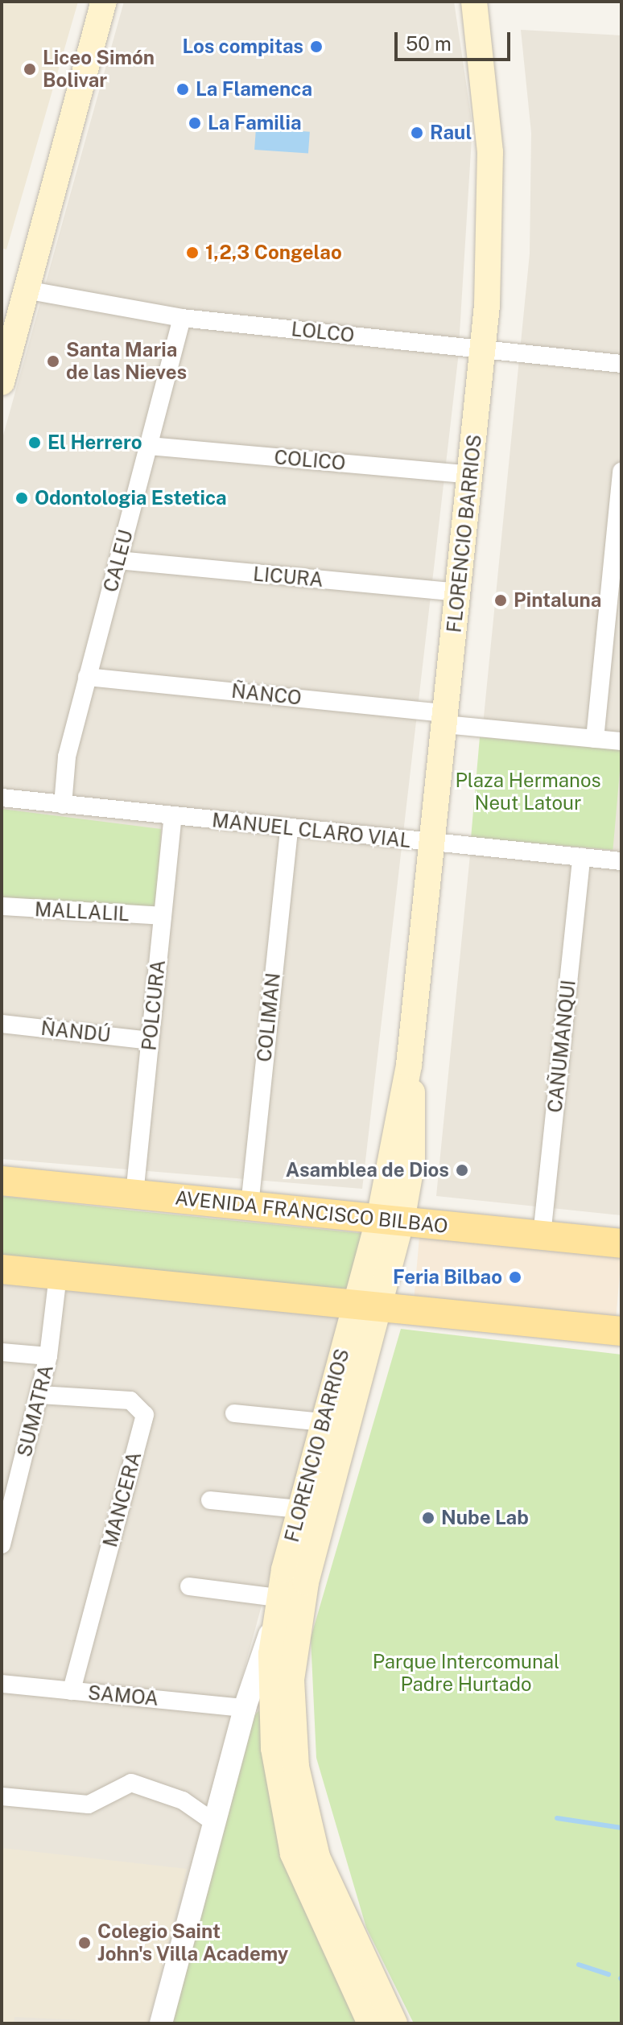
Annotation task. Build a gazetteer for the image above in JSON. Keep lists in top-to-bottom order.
{
  "streets": {
    "main road": ["FLORENCIO BARRIOS", "AVENIDA FRANCISCO BILBAO"],
    "street": [
      "LOLCO",
      "COLICO",
      "CALEU",
      "LICURA",
      "ÑANCO",
      "MANUEL CLARO VIAL",
      "MALLALIL",
      "POLCURA",
      "COLIMAN",
      "ÑANDÚ",
      "CAÑUMANQUI",
      "SUMATRA",
      "MANCERA",
      "SAMOA"
    ]
  },
  "crossings": [
    ["LOLCO", "FLORENCIO BARRIOS"],
    ["LOLCO", "CALEU"],
    ["COLICO", "FLORENCIO BARRIOS"],
    ["COLICO", "CALEU"],
    ["FLORENCIO BARRIOS", "LICURA"],
    ["FLORENCIO BARRIOS", "ÑANCO"],
    ["FLORENCIO BARRIOS", "MANUEL CLARO VIAL"],
    ["FLORENCIO BARRIOS", "AVENIDA FRANCISCO BILBAO"],
    ["FLORENCIO BARRIOS", "SAMOA"],
    ["CALEU", "LICURA"],
    ["CALEU", "ÑANCO"],
    ["CALEU", "MANUEL CLARO VIAL"],
    ["MANUEL CLARO VIAL", "POLCURA"],
    ["MANUEL CLARO VIAL", "COLIMAN"],
    ["MANUEL CLARO VIAL", "CAÑUMANQUI"],
    ["MALLALIL", "POLCURA"],
    ["POLCURA", "ÑANDÚ"],
    ["POLCURA", "AVENIDA FRANCISCO BILBAO"],
    ["COLIMAN", "AVENIDA FRANCISCO BILBAO"],
    ["CAÑUMANQUI", "AVENIDA FRANCISCO BILBAO"],
    ["SUMATRA", "MANCERA"],
    ["MANCERA", "SAMOA"]
  ],
  "parks": ["Plaza Hermanos Neut Latour", "Parque Intercomunal Padre Hurtado"],
  "places": [
    "Los compitas",
    "Liceo Simón Bolivar",
    "La Flamenca",
    "La Familia",
    "Raul",
    "1,2,3 Congelao",
    "Santa Maria de las Nieves",
    "El Herrero",
    "Odontologia Estetica",
    "Pintaluna",
    "Asamblea de Dios",
    "Feria Bilbao",
    "Nube Lab",
    "Colegio Saint John's Villa Academy"
  ],
  "scale_bar": "50 m"
}
